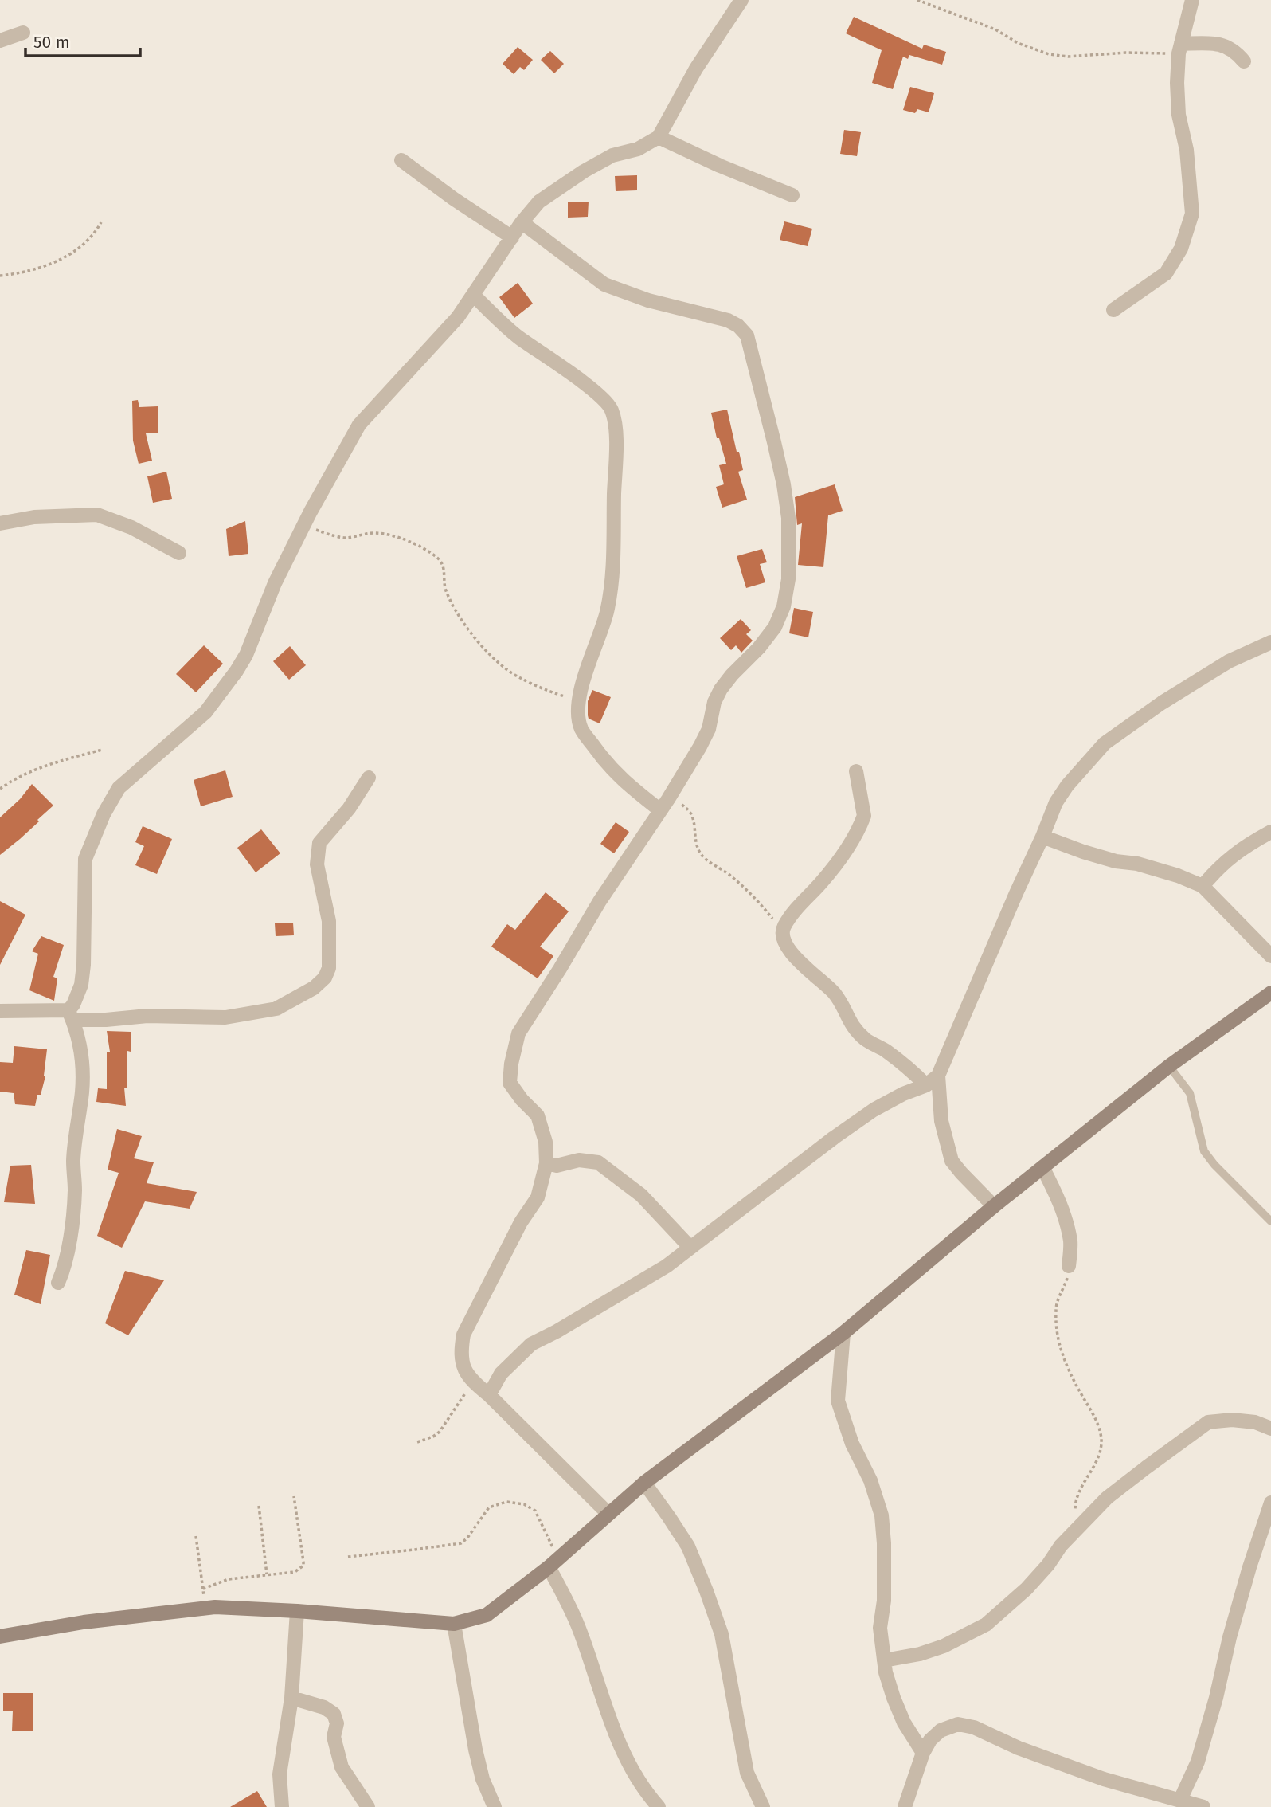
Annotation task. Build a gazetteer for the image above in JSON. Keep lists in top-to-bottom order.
{
  "scale_bar": "50 m"
}
